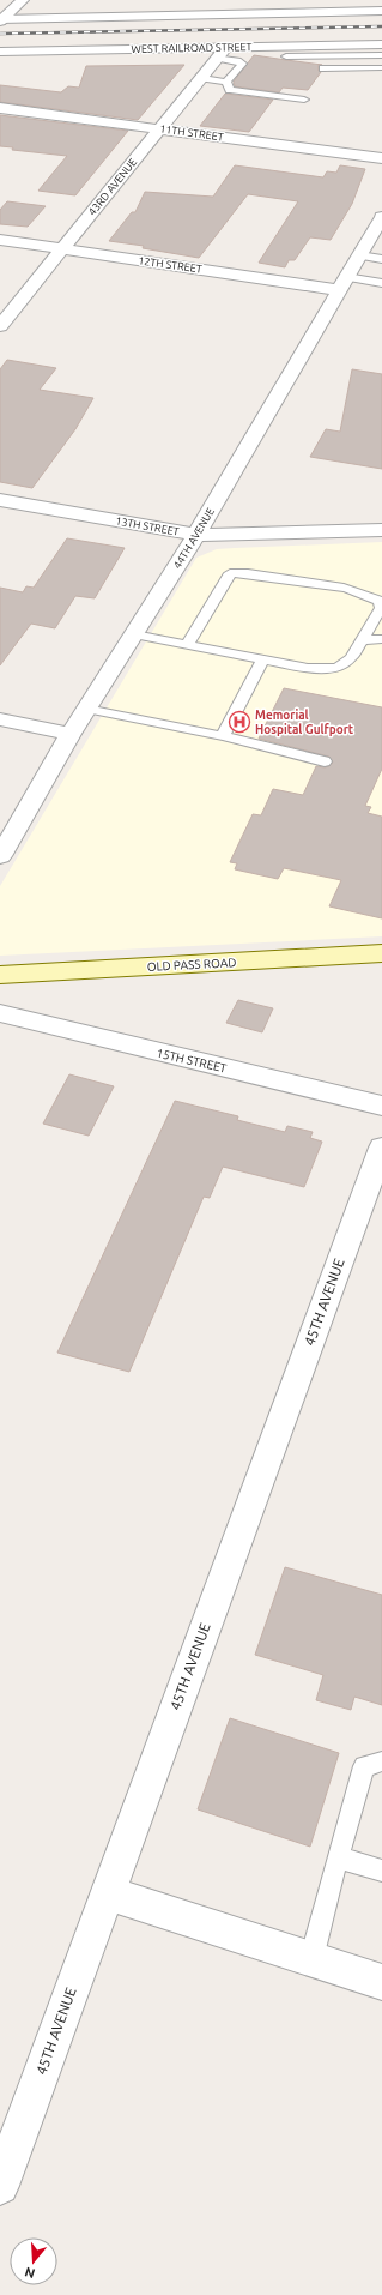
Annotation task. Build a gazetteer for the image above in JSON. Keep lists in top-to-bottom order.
{
  "streets": {
    "main road": ["OLD PASS ROAD"],
    "street": [
      "WEST RAILROAD STREET",
      "11TH STREET",
      "43RD AVENUE",
      "12TH STREET",
      "13TH STREET",
      "44TH AVENUE",
      "15TH STREET",
      "45TH AVENUE"
    ]
  },
  "crossings": [
    ["WEST RAILROAD STREET", "43RD AVENUE"],
    ["11TH STREET", "43RD AVENUE"],
    ["43RD AVENUE", "12TH STREET"],
    ["12TH STREET", "44TH AVENUE"],
    ["13TH STREET", "44TH AVENUE"]
  ],
  "places": {
    "hospital": ["Memorial Hospital Gulfport"]
  },
  "north": "bottom"
}
